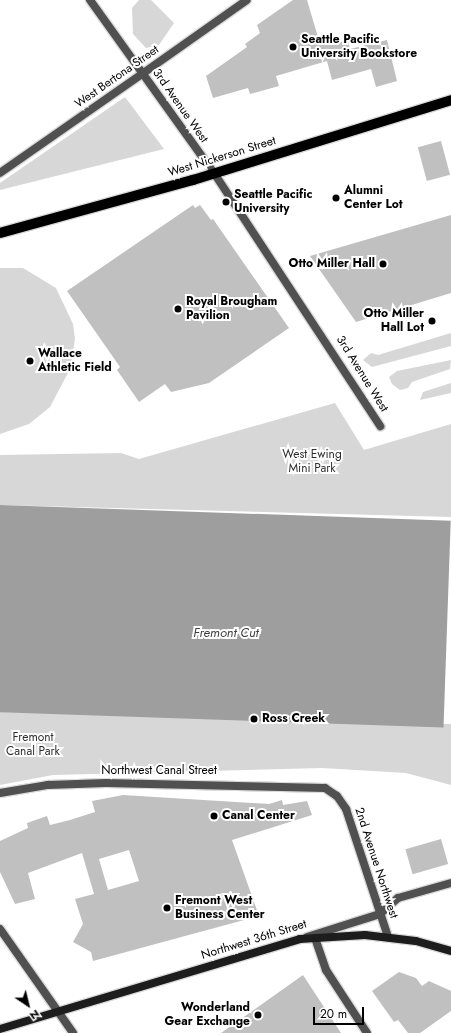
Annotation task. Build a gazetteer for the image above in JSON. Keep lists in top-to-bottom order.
{
  "streets": {
    "main road": ["West Nickerson Street", "Northwest 36th Street"],
    "street": [
      "West Bertona Street",
      "3rd Avenue West",
      "Northwest Canal Street",
      "2nd Avenue Northwest"
    ]
  },
  "crossings": [
    ["West Bertona Street", "3rd Avenue West"],
    ["3rd Avenue West", "West Nickerson Street"],
    ["Northwest Canal Street", "2nd Avenue Northwest"],
    ["2nd Avenue Northwest", "Northwest 36th Street"]
  ],
  "water": ["Fremont Cut"],
  "parks": ["West Ewing Mini Park", "Fremont Canal Park"],
  "places": [
    "Seattle Pacific University Bookstore",
    "Alumni Center Lot",
    "Seattle Pacific University",
    "Otto Miller Hall",
    "Royal Brougham Pavilion",
    "Otto Miller Hall Lot",
    "Wallace Athletic Field",
    "Ross Creek",
    "Canal Center",
    "Fremont West Business Center",
    "Wonderland Gear Exchange"
  ],
  "scale_bar": "20 m",
  "north": "bottom right"
}
